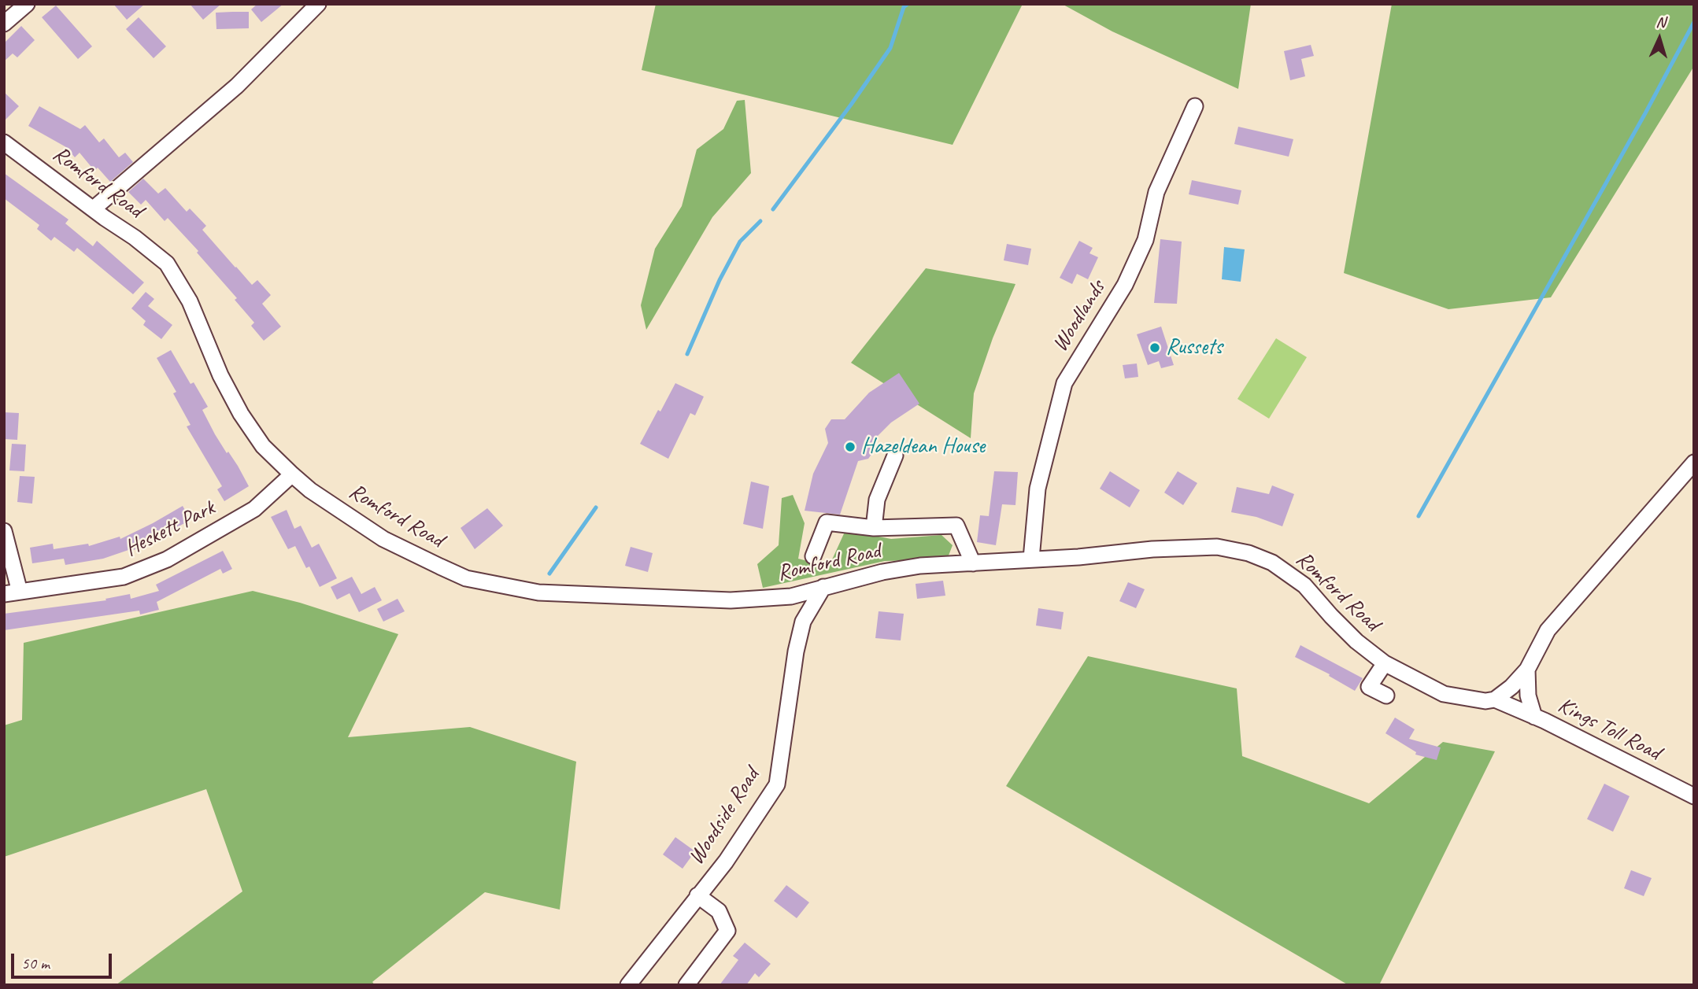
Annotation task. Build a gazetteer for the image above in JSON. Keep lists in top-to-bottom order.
{
  "streets": {
    "street": [
      "Romford Road",
      "Woodlands",
      "Heskett Park",
      "Kings Toll Road",
      "Woodside Road"
    ]
  },
  "crossings": [
    ["Romford Road", "Woodlands"],
    ["Romford Road", "Heskett Park"],
    ["Romford Road", "Kings Toll Road"],
    ["Romford Road", "Woodside Road"]
  ],
  "places": ["Russets", "Hazeldean House"],
  "scale_bar": "50 m",
  "north": "top"
}
